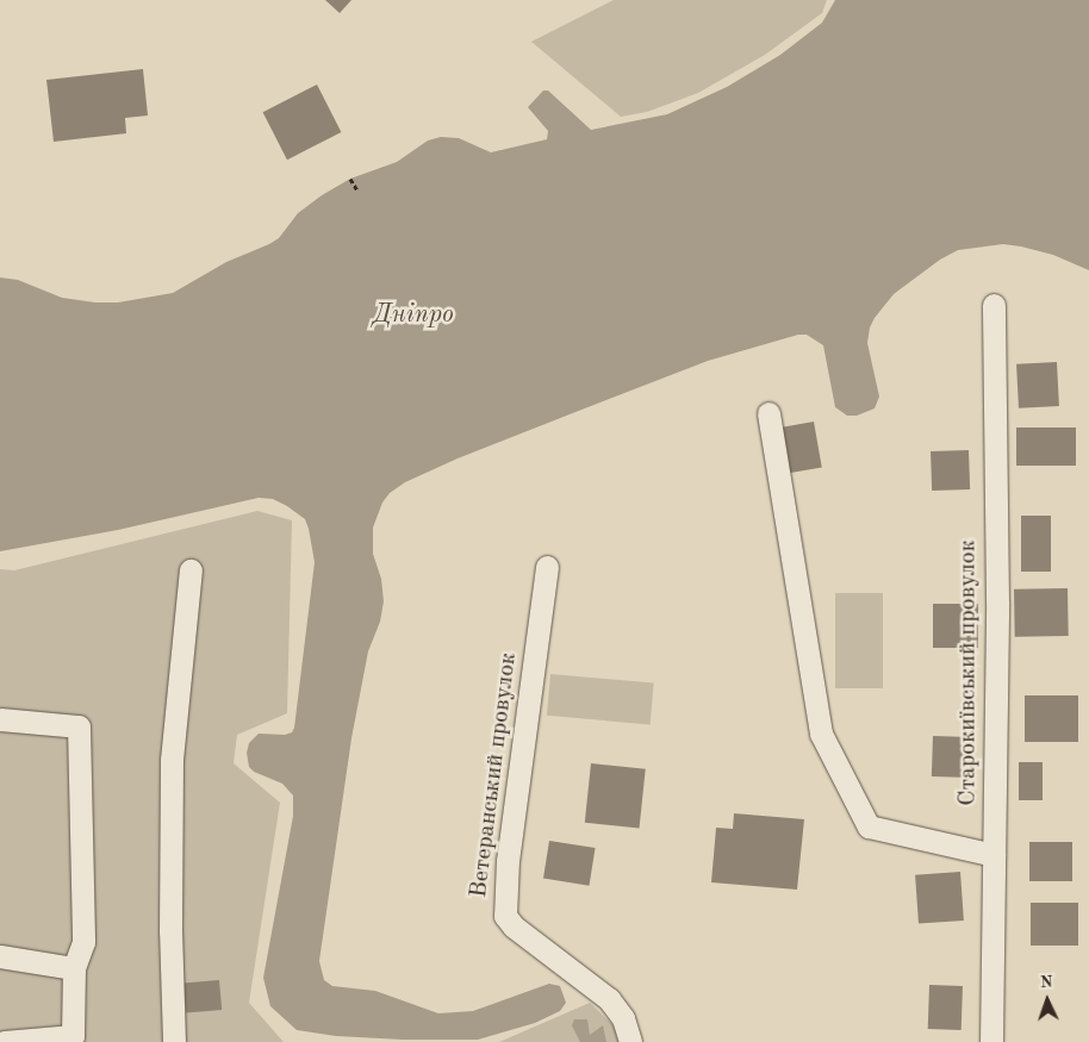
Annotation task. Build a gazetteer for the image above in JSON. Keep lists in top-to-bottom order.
{
  "streets": {
    "street": ["Старокиївський провулок", "Ветеранський провулок"]
  },
  "water": ["Дніпро"],
  "north": "top"
}
